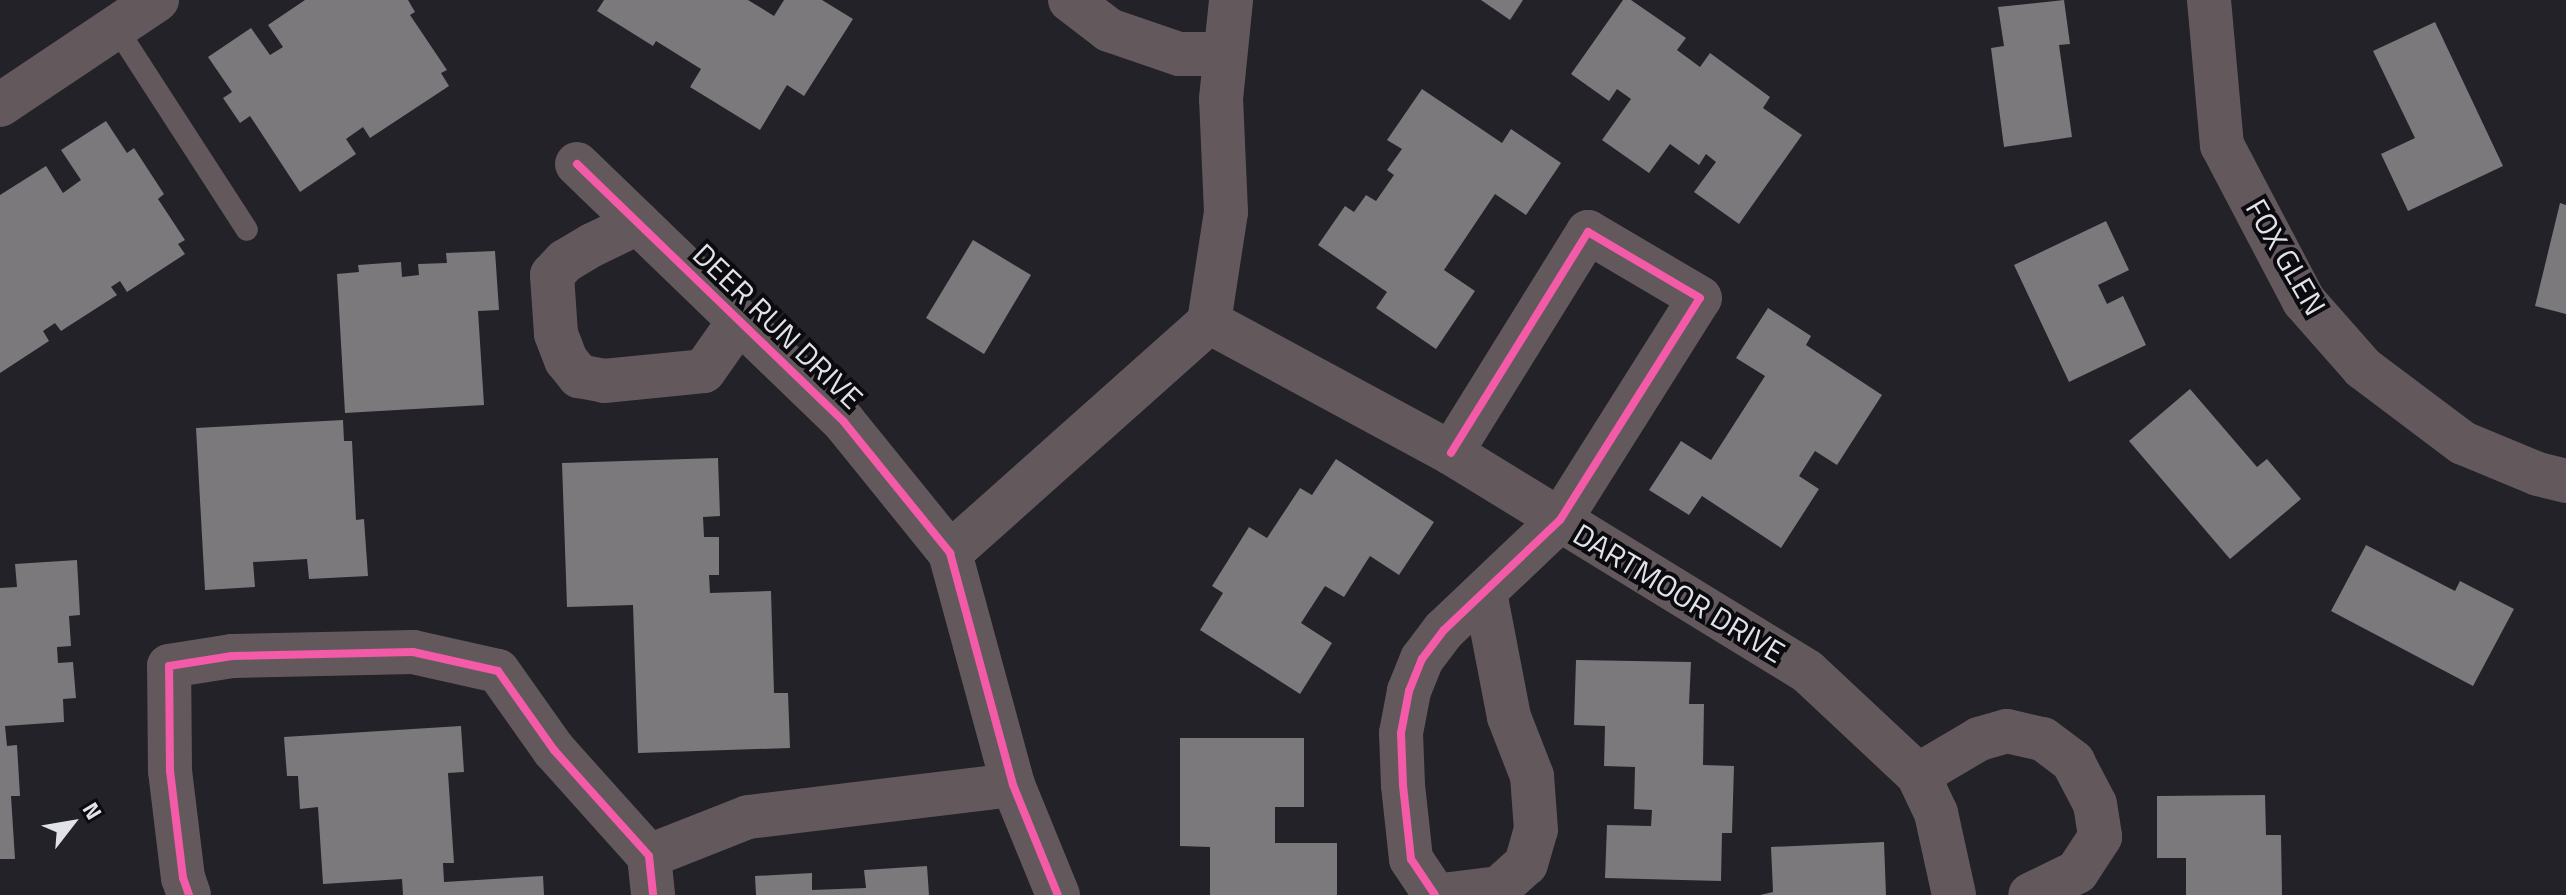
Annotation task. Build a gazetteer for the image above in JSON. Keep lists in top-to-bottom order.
{
  "streets": {
    "street": ["FOX GLEN", "DEER RUN DRIVE", "DARTMOOR DRIVE"]
  },
  "north": "top right"
}
